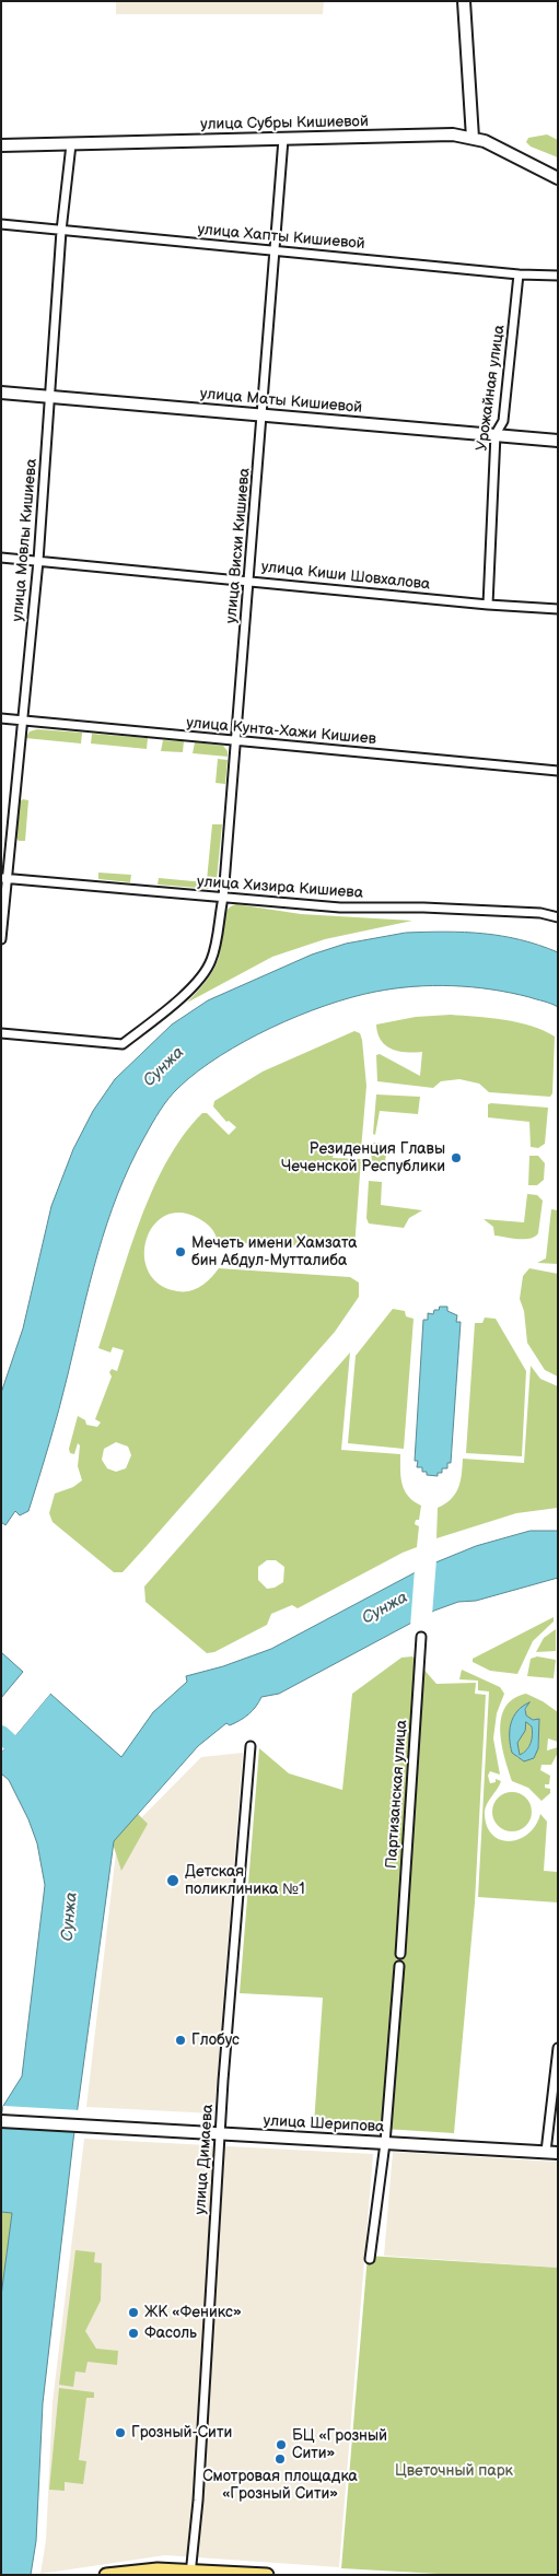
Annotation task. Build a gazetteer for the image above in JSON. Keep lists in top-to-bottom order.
{
  "streets": {
    "main road": ["улица Субры Кишиевой", "улица Маты Кишиевой", "улица Шерипова"],
    "street": [
      "улица Хапты Кишиевой",
      "Урожайная улица",
      "улица Мовлы Кишиева",
      "улица Висхи Кишиева",
      "улица Киши Шовхалова",
      "улица Кунта-Хажи Кишиев",
      "улица Хизира Кишиева",
      "Партизанская улица",
      "улица Димаева"
    ]
  },
  "crossings": [
    ["улица Субры Кишиевой", "улица Мовлы Кишиева"],
    ["улица Субры Кишиевой", "улица Висхи Кишиева"],
    ["улица Хапты Кишиевой", "Урожайная улица"],
    ["улица Хапты Кишиевой", "улица Мовлы Кишиева"],
    ["улица Хапты Кишиевой", "улица Висхи Кишиева"],
    ["Урожайная улица", "улица Маты Кишиевой"],
    ["Урожайная улица", "улица Киши Шовхалова"],
    ["улица Маты Кишиевой", "улица Мовлы Кишиева"],
    ["улица Маты Кишиевой", "улица Висхи Кишиева"],
    ["улица Мовлы Кишиева", "улица Киши Шовхалова"],
    ["улица Мовлы Кишиева", "улица Кунта-Хажи Кишиев"],
    ["улица Мовлы Кишиева", "улица Хизира Кишиева"],
    ["улица Висхи Кишиева", "улица Киши Шовхалова"],
    ["улица Висхи Кишиева", "улица Кунта-Хажи Кишиев"],
    ["улица Висхи Кишиева", "улица Хизира Кишиева"],
    ["улица Шерипова", "улица Димаева"]
  ],
  "water": ["Сунжа"],
  "parks": ["Цветочный парк"],
  "places": [
    "Резиденция Главы Чеченской Республики",
    "Мечеть имени Хамзата бин Абдул-Мутталиба",
    "Детская поликлиника №1",
    "Глобус",
    "ЖК «Феникс»",
    "Фасоль",
    "Грозный-Сити",
    "БЦ «Грозный Сити»",
    "Смотровая площадка «Грозный Сити»"
  ]
}
